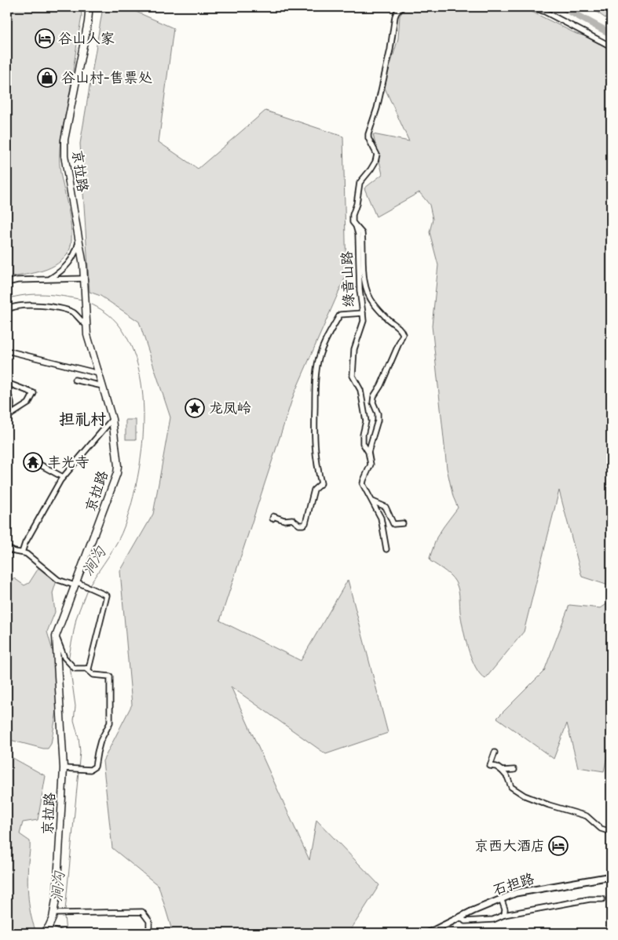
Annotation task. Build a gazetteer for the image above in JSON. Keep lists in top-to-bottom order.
{
  "streets": {
    "highway": ["京拉路"],
    "main road": ["石担路"],
    "street": ["绿音山路"]
  },
  "districts": ["担礼村"],
  "water": ["涧沟"],
  "places": {
    "hotel": ["谷山人家", "京西大酒店"],
    "shop": ["谷山村-售票处"],
    "place": ["龙凤岭"],
    "temple": ["丰光寺"]
  }
}
